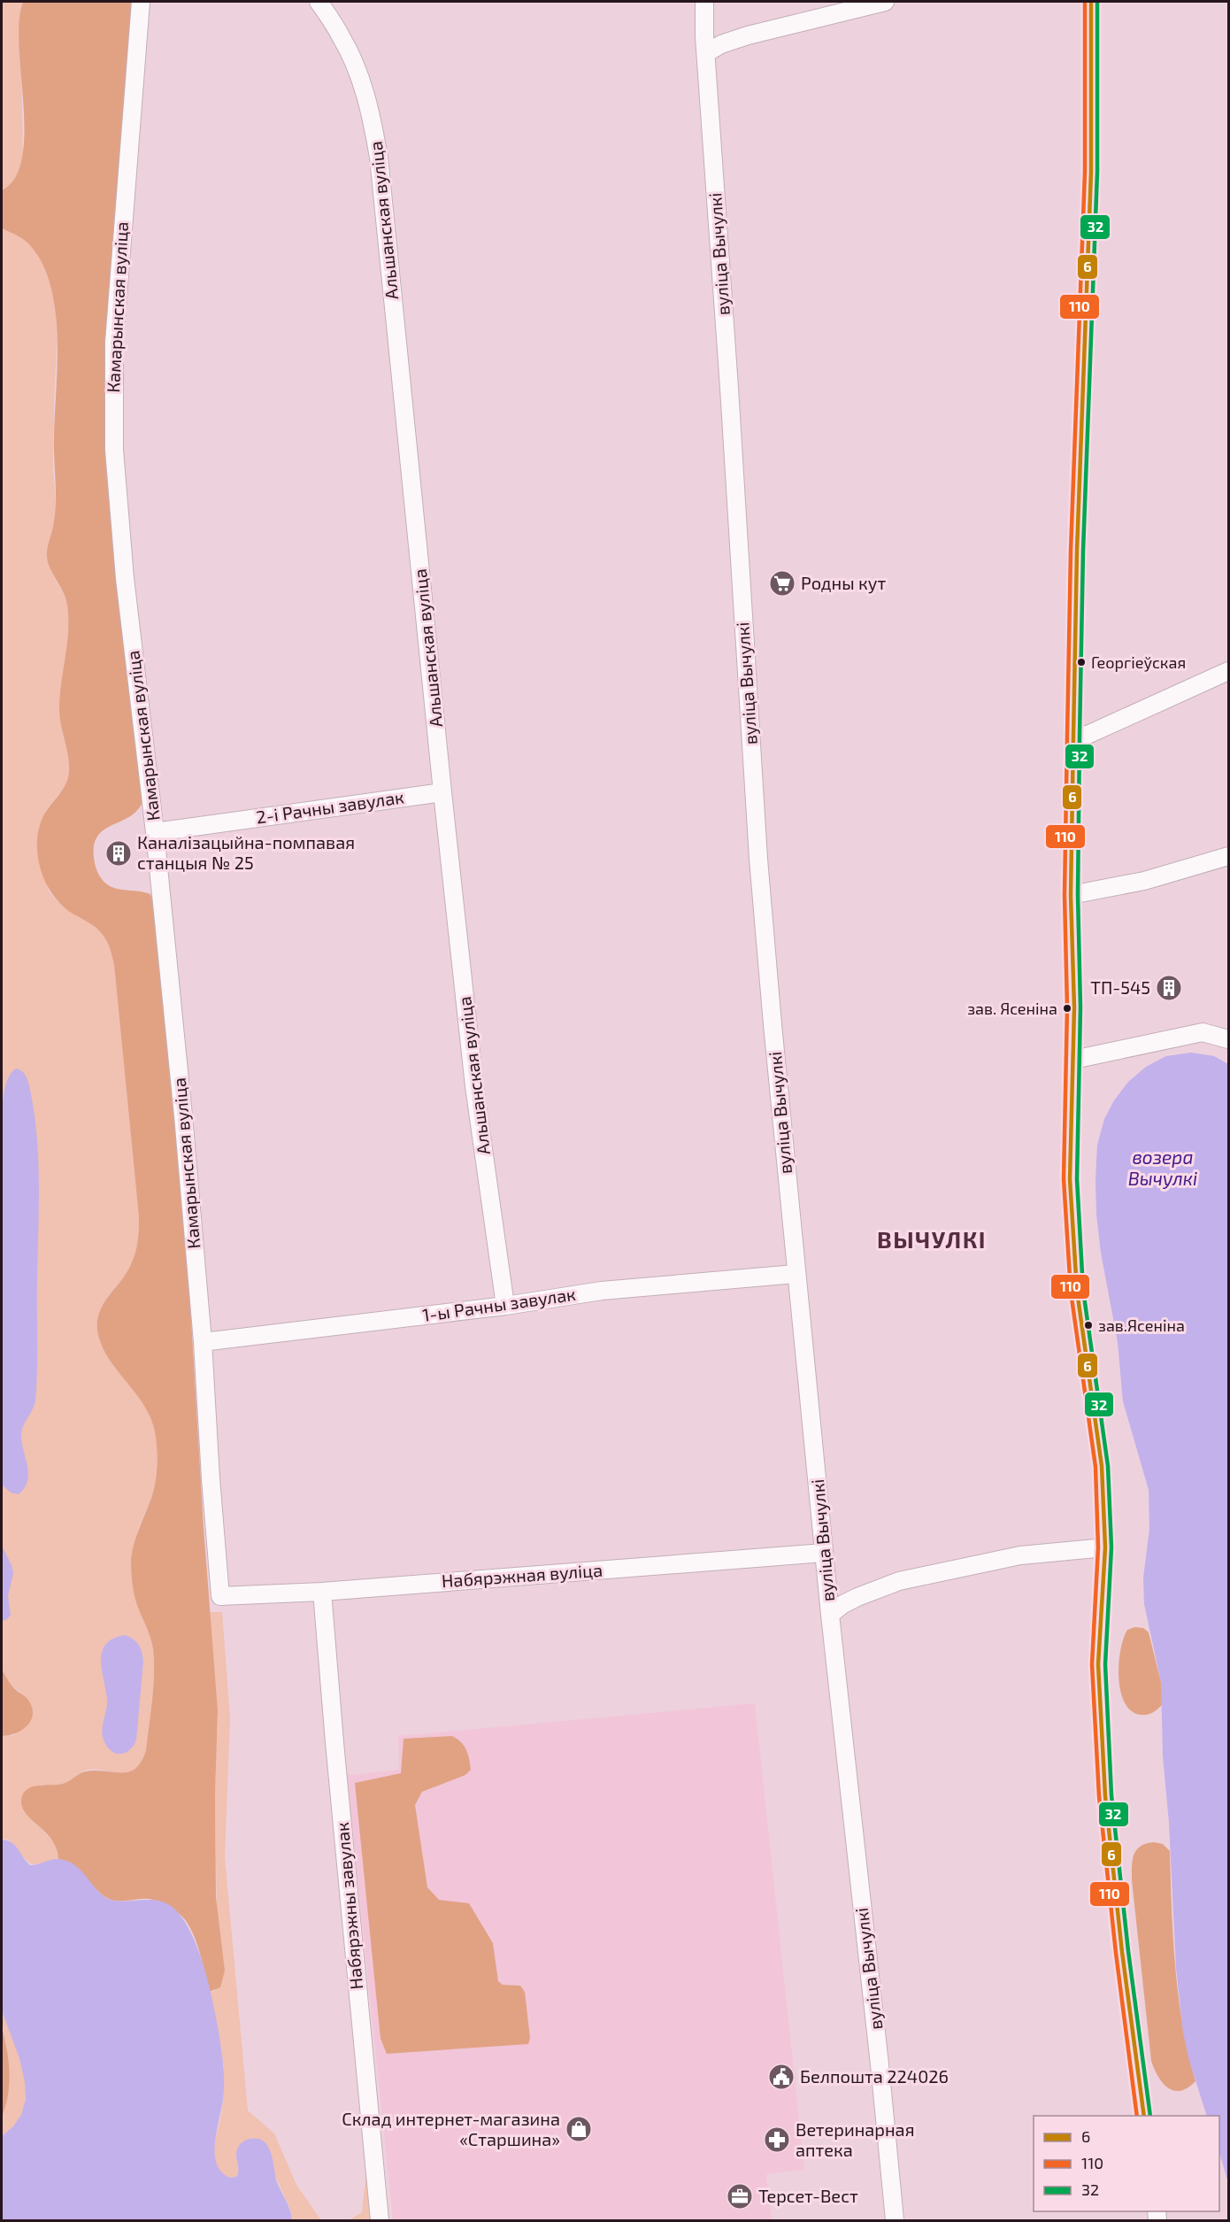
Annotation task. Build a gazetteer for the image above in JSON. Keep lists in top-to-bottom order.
{
  "streets": {
    "street": [
      "Альшанская вуліца",
      "вуліца Вычулкі",
      "Камарынская вуліца",
      "2-і Рачны завулак",
      "1-ы Рачны завулак",
      "Набярэжная вуліца",
      "Набярэжны завулак"
    ]
  },
  "crossings": [
    ["Альшанская вуліца", "2-і Рачны завулак"],
    ["Альшанская вуліца", "1-ы Рачны завулак"],
    ["вуліца Вычулкі", "1-ы Рачны завулак"],
    ["вуліца Вычулкі", "Набярэжная вуліца"],
    ["Камарынская вуліца", "2-і Рачны завулак"],
    ["Камарынская вуліца", "1-ы Рачны завулак"],
    ["Камарынская вуліца", "Набярэжная вуліца"],
    ["Набярэжная вуліца", "Набярэжны завулак"]
  ],
  "districts": ["ВЫЧУЛКІ"],
  "water": ["возера Вычулкі"],
  "places": {
    "supermarket": ["Родны кут"],
    "other": ["Георгіеўская", "зав. Ясеніна", "зав.Ясеніна"],
    "building": ["Каналізацыйна-помпавая станцыя № 25", "ТП-545"],
    "public building": ["Белпошта 224026"],
    "shop": ["Склад интернет-магазина «Старшина»"],
    "pharmacy": ["Ветеринарная аптека"],
    "office": ["Терсет-Вест"]
  },
  "lines": ["transit line 6", "transit line 110", "transit line 32"],
  "legend": ["6", "110", "32"]
}
